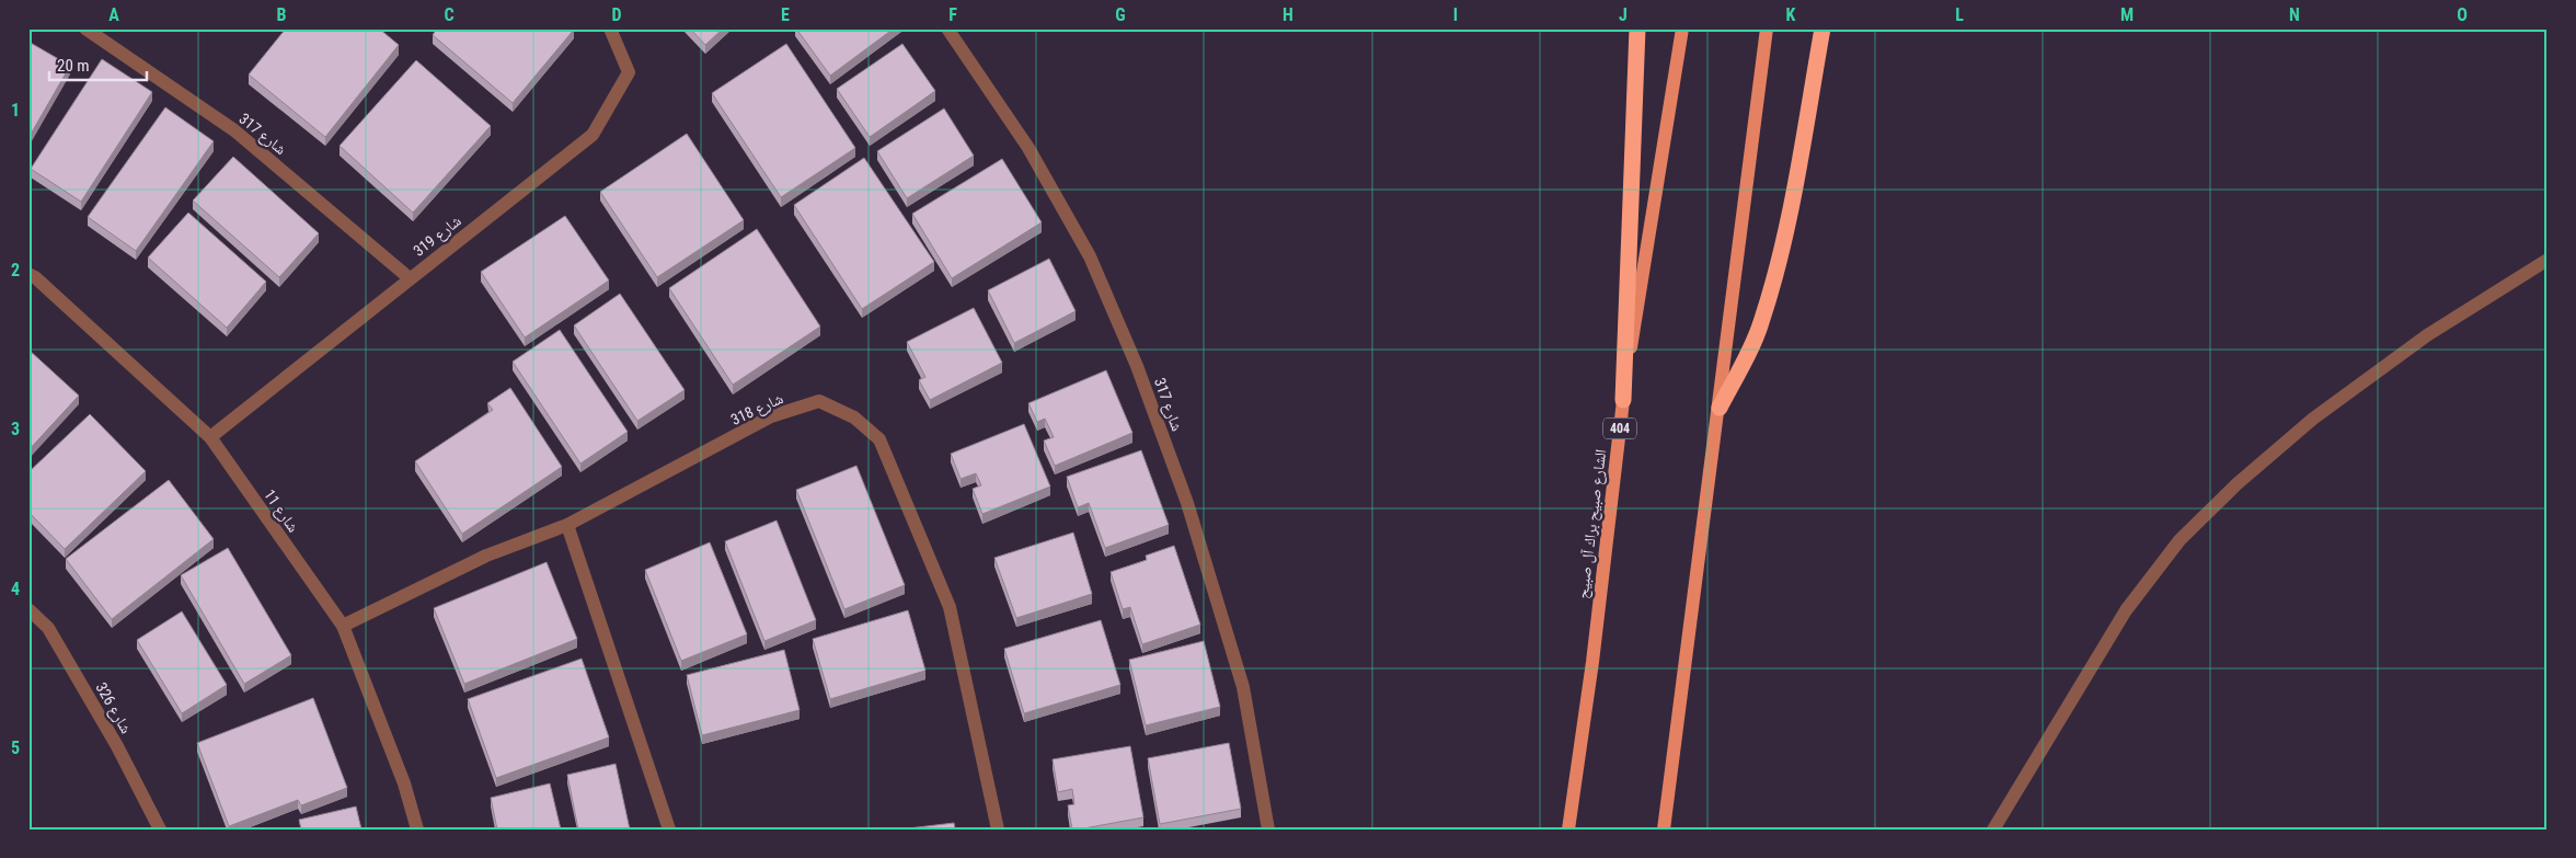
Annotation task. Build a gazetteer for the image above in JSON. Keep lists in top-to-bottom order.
{
  "streets": {
    "main road": ["404", "الشارع صبيح براك آل صبيح"],
    "street": [
      "شارع 317",
      "شارع 319",
      "شارع 318",
      "شارع 11",
      "شارع 326"
    ]
  },
  "crossings": [
    ["شارع 317", "شارع 319"],
    ["شارع 319", "شارع 11"],
    ["شارع 318", "شارع 11"]
  ],
  "scale_bar": "20 m",
  "grid": {
    "columns": [
      "A",
      "B",
      "C",
      "D",
      "E",
      "F",
      "G",
      "H",
      "I",
      "J",
      "K",
      "L",
      "M",
      "N",
      "O"
    ],
    "rows": [
      "1",
      "2",
      "3",
      "4",
      "5"
    ]
  }
}
